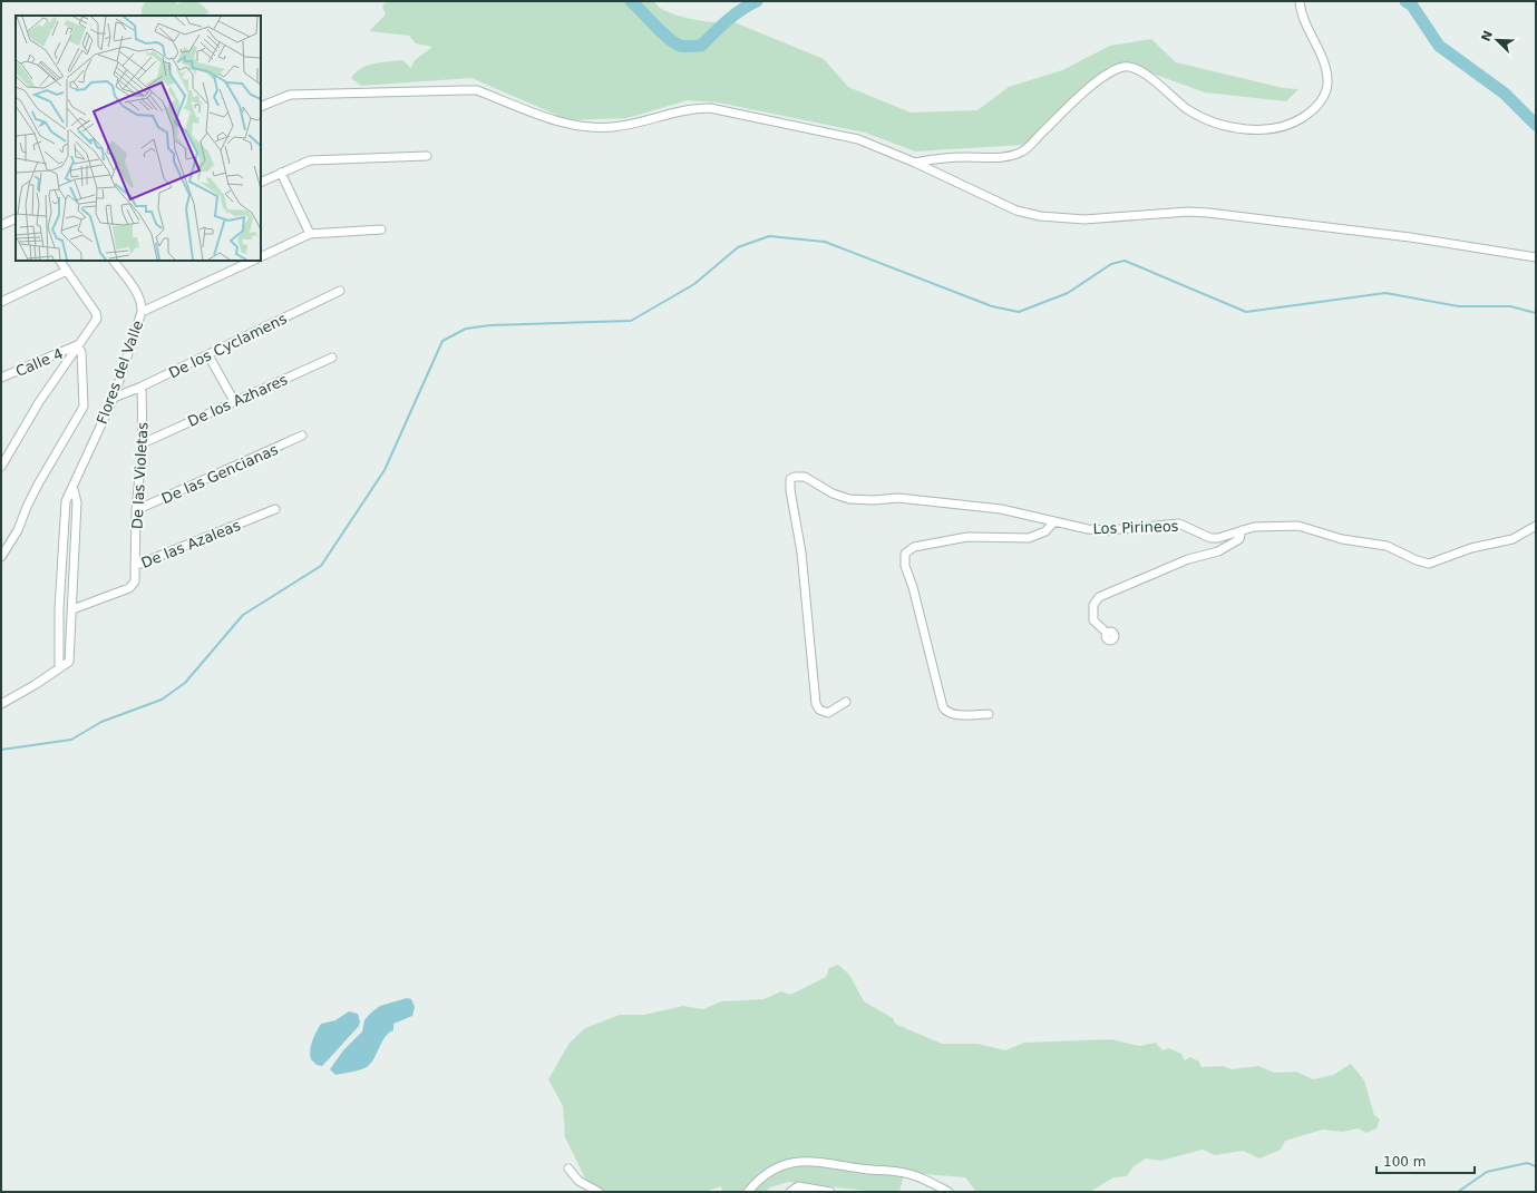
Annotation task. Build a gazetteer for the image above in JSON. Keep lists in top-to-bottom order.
{
  "streets": {
    "street": [
      "De los Cyclamens",
      "Calle 4",
      "Flores del Valle",
      "De los Azhares",
      "De las Gencianas",
      "De las Violetas",
      "Los Pirineos",
      "De las Azaleas"
    ]
  },
  "crossings": [
    ["De los Cyclamens", "Flores del Valle"],
    ["De los Cyclamens", "De las Violetas"],
    ["De los Azhares", "De las Violetas"],
    ["De las Gencianas", "De las Violetas"],
    ["De las Violetas", "De las Azaleas"]
  ],
  "scale_bar": "100 m",
  "north": "top left"
}
